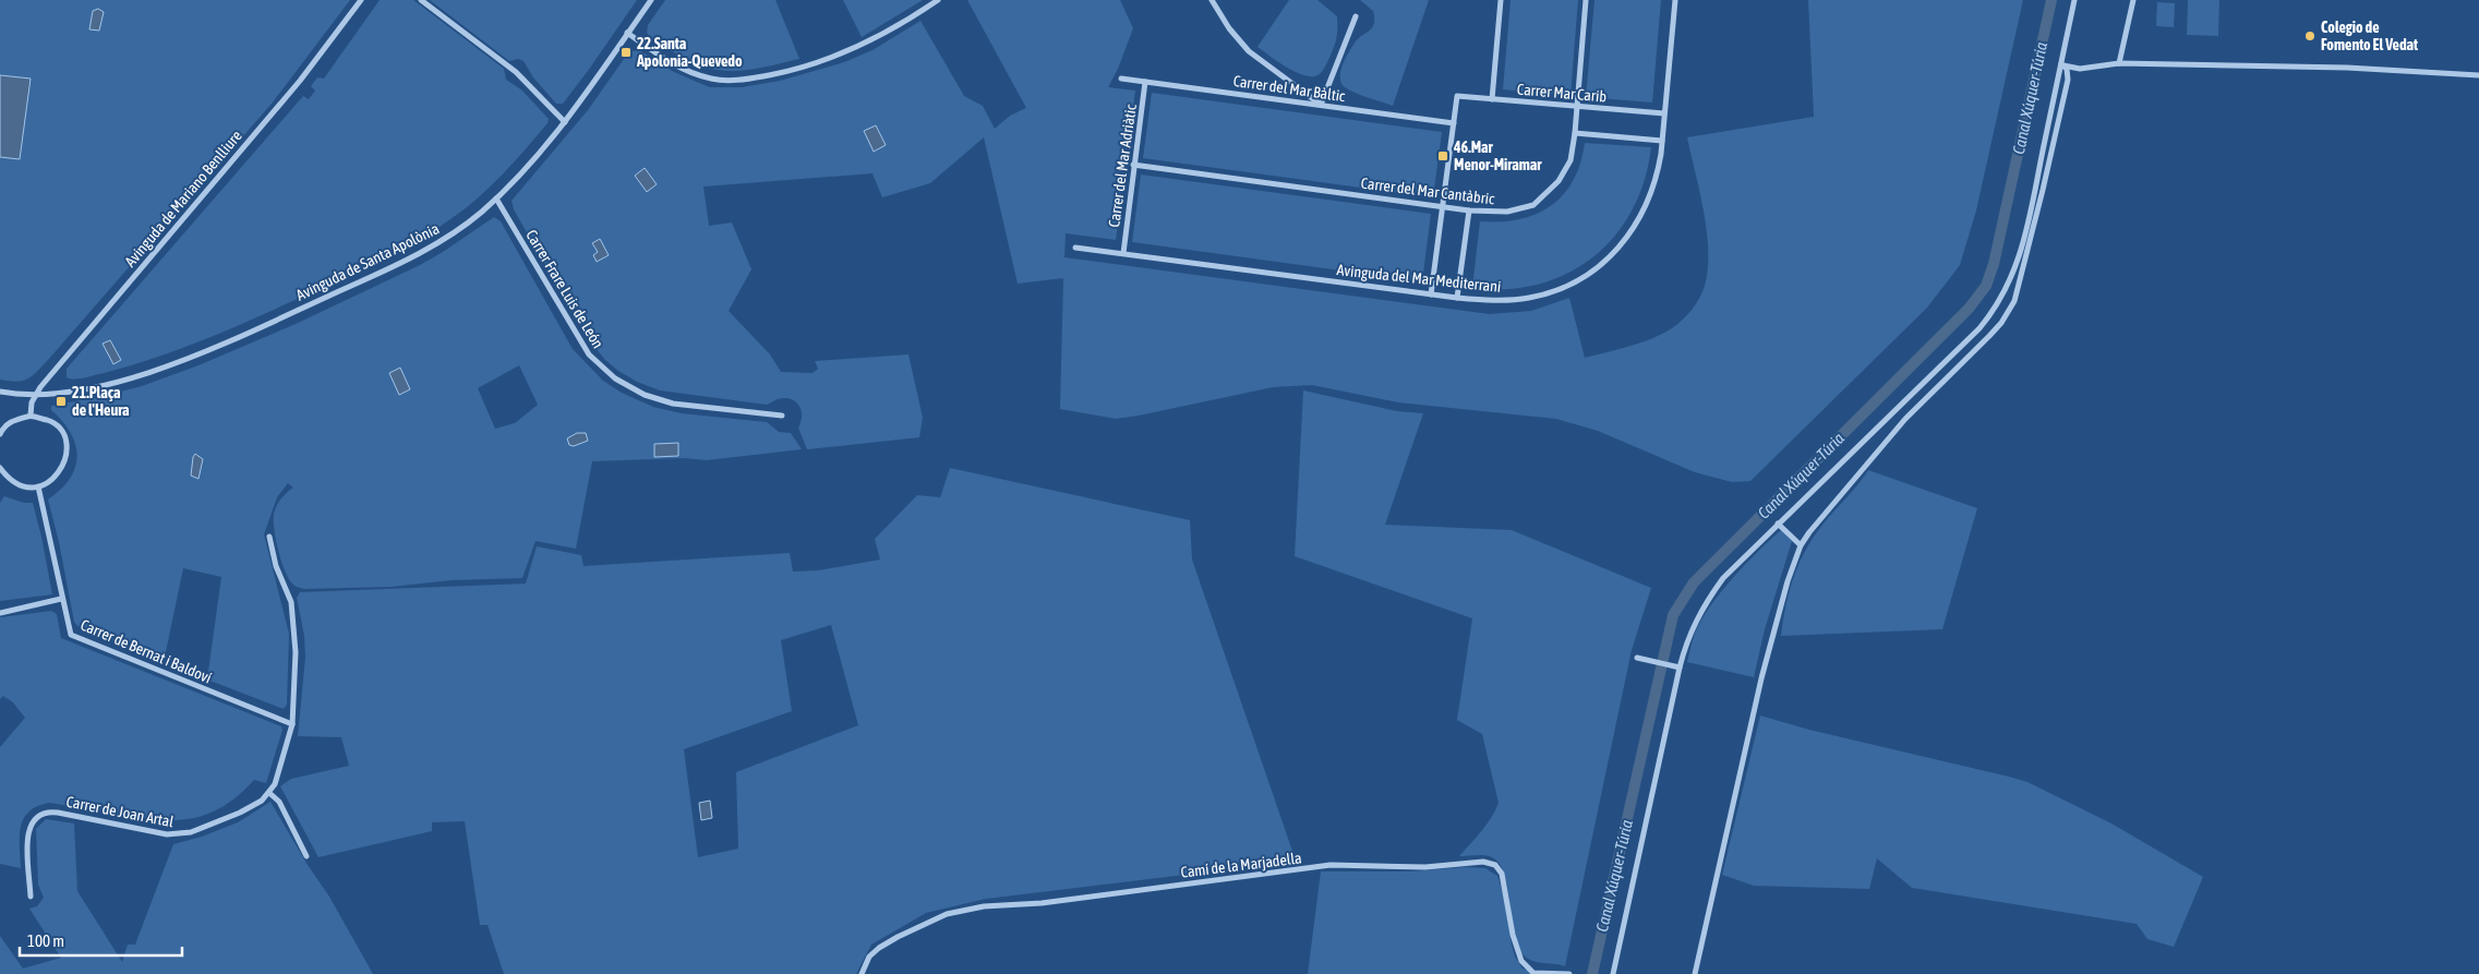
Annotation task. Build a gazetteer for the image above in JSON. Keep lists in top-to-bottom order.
{
  "streets": {
    "street": [
      "Carrer del Mar Bàltic",
      "Carrer Mar Carib",
      "Carrer del Mar Adriàtic",
      "Carrer del Mar Cantàbric",
      "Avinguda de Mariano Benlliure",
      "Avinguda de Santa Apolònia",
      "Avinguda del Mar Mediterrani",
      "Carrer Frare Luis de León",
      "Carrer de Bernat i Baldoví",
      "Carrer de Joan Artal",
      "Camí de la Marjadella"
    ]
  },
  "crossings": [
    ["Carrer del Mar Bàltic", "Carrer Mar Carib"],
    ["Carrer del Mar Bàltic", "Carrer del Mar Adriàtic"],
    ["Carrer Mar Carib", "Carrer del Mar Cantàbric"],
    ["Carrer Mar Carib", "Avinguda del Mar Mediterrani"],
    ["Carrer del Mar Adriàtic", "Carrer del Mar Cantàbric"],
    ["Carrer del Mar Adriàtic", "Avinguda del Mar Mediterrani"],
    ["Avinguda de Mariano Benlliure", "Avinguda de Santa Apolònia"],
    ["Avinguda de Santa Apolònia", "Carrer Frare Luis de León"]
  ],
  "water": ["Canal Xúquer-Túria"],
  "places": {
    "other": ["Colegio de Fomento El Vedat"],
    "transit": ["22.Santa Apolonia-Quevedo", "46.Mar Menor-Miramar", "21.Plaça de l'Heura"]
  },
  "scale_bar": "100 m"
}
